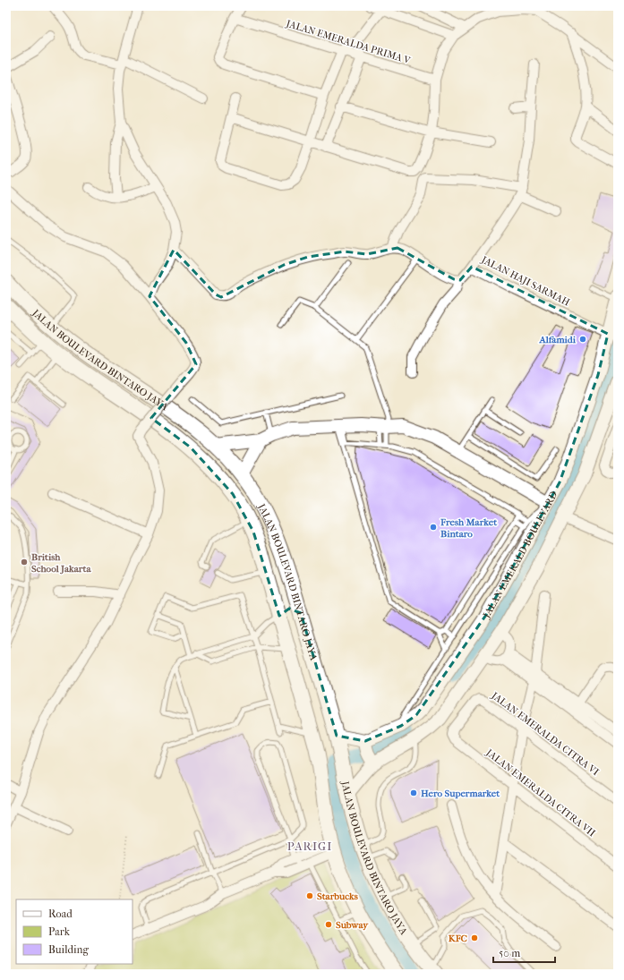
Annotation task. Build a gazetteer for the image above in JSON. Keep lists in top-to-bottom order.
{
  "streets": {
    "main road": ["JALAN BOULEVARD BINTARO JAYA", "JALAN EMERALD BOULEVARD"],
    "street": [
      "JALAN EMERALDA PRIMA V",
      "JALAN HAJI SARMAH",
      "JALAN EMERALDA CITRA VI",
      "JALAN EMERALDA CITRA VII"
    ]
  },
  "crossings": [
    ["JALAN HAJI SARMAH", "JALAN EMERALD BOULEVARD"],
    ["JALAN BOULEVARD BINTARO JAYA", "JALAN EMERALD BOULEVARD"],
    ["JALAN EMERALDA CITRA VI", "JALAN EMERALDA CITRA VII"]
  ],
  "districts": ["PARIGI"],
  "places": [
    "Alfamidi",
    "Fresh Market Bintaro",
    "British School Jakarta",
    "Hero Supermarket",
    "Starbucks",
    "Subway",
    "KFC"
  ],
  "legend": ["Road", "Park", "Building"],
  "scale_bar": "50 m"
}
